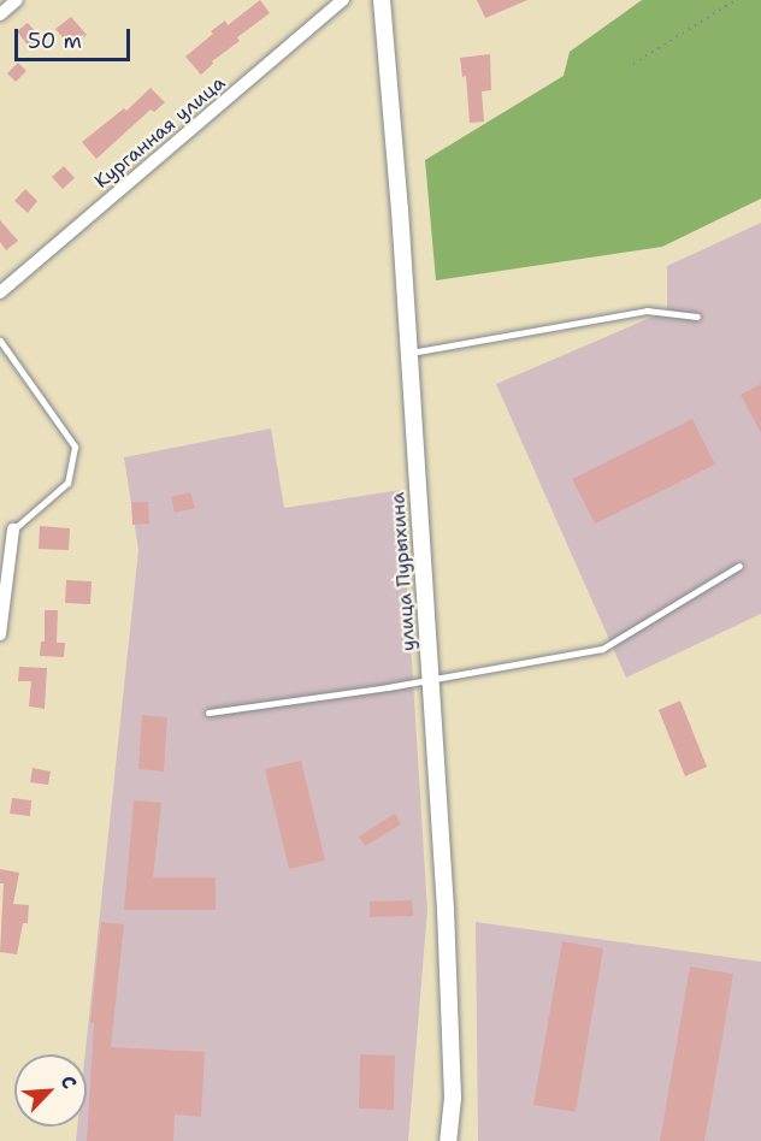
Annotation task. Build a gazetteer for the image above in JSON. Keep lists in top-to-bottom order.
{
  "streets": {
    "street": ["Курганная улица", "улица Пурыхина"]
  },
  "scale_bar": "50 m",
  "north": "top right"
}
